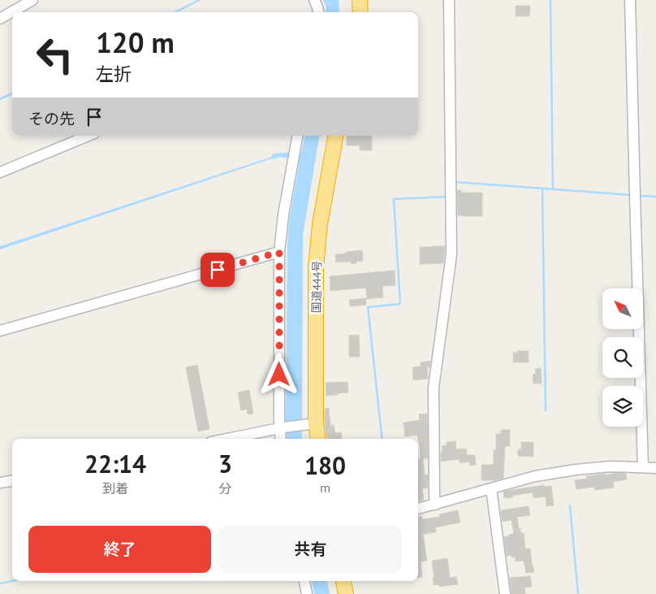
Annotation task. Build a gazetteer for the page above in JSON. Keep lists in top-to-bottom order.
{
  "streets": {
    "highway": ["国道444号"]
  },
  "north": "top left",
  "page": {
    "turn": ["120 m", "左折"],
    "then": "その先",
    "eta": [
      "22:14",
      "到着",
      "3",
      "分",
      "180",
      "m"
    ],
    "buttons": ["終了", "共有"]
  }
}
